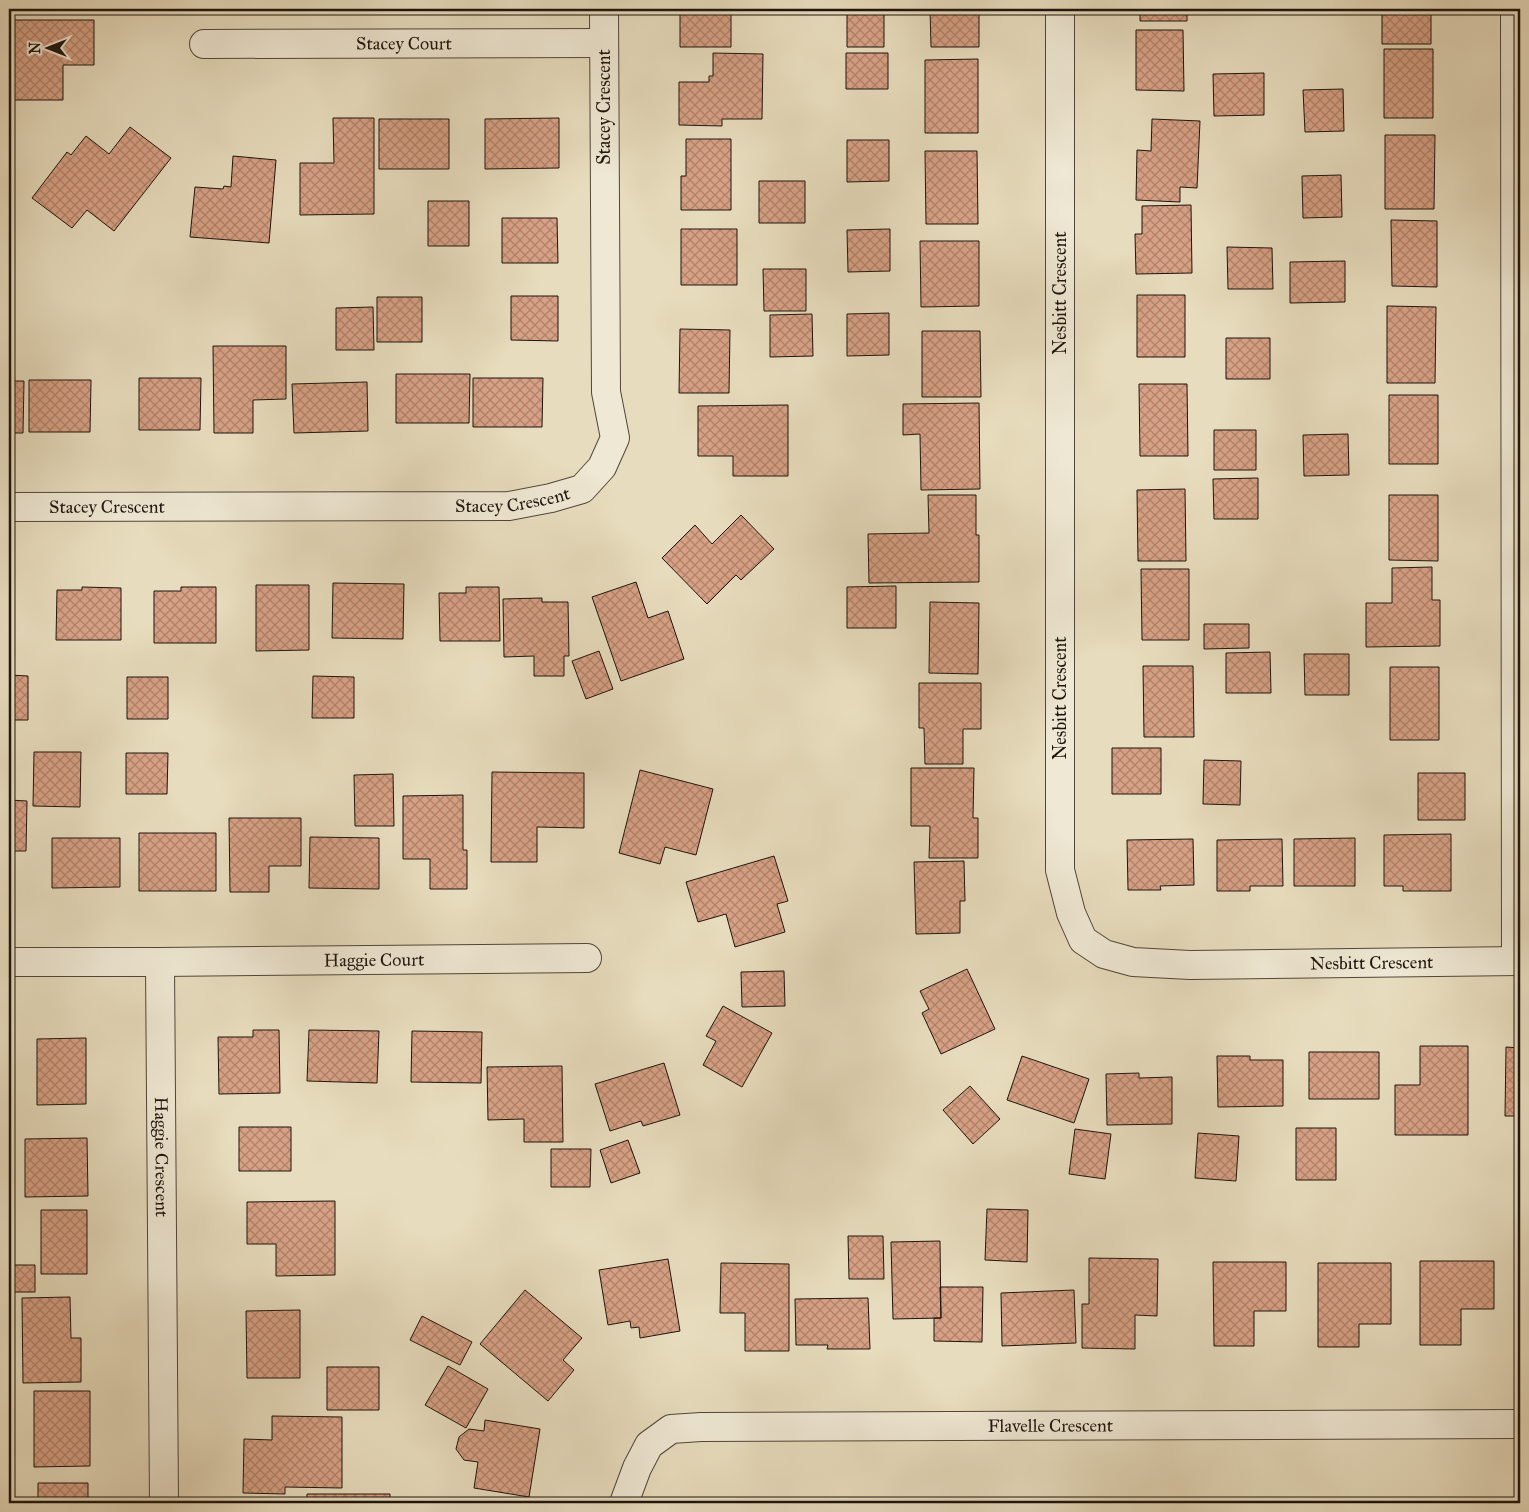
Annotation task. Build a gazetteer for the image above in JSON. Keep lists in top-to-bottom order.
{
  "streets": {
    "street": [
      "Stacey Court",
      "Stacey Crescent",
      "Nesbitt Crescent",
      "Haggie Court",
      "Haggie Crescent",
      "Flavelle Crescent"
    ]
  },
  "crossings": [
    ["Stacey Court", "Stacey Crescent"],
    ["Haggie Court", "Haggie Crescent"]
  ],
  "north": "left"
}
